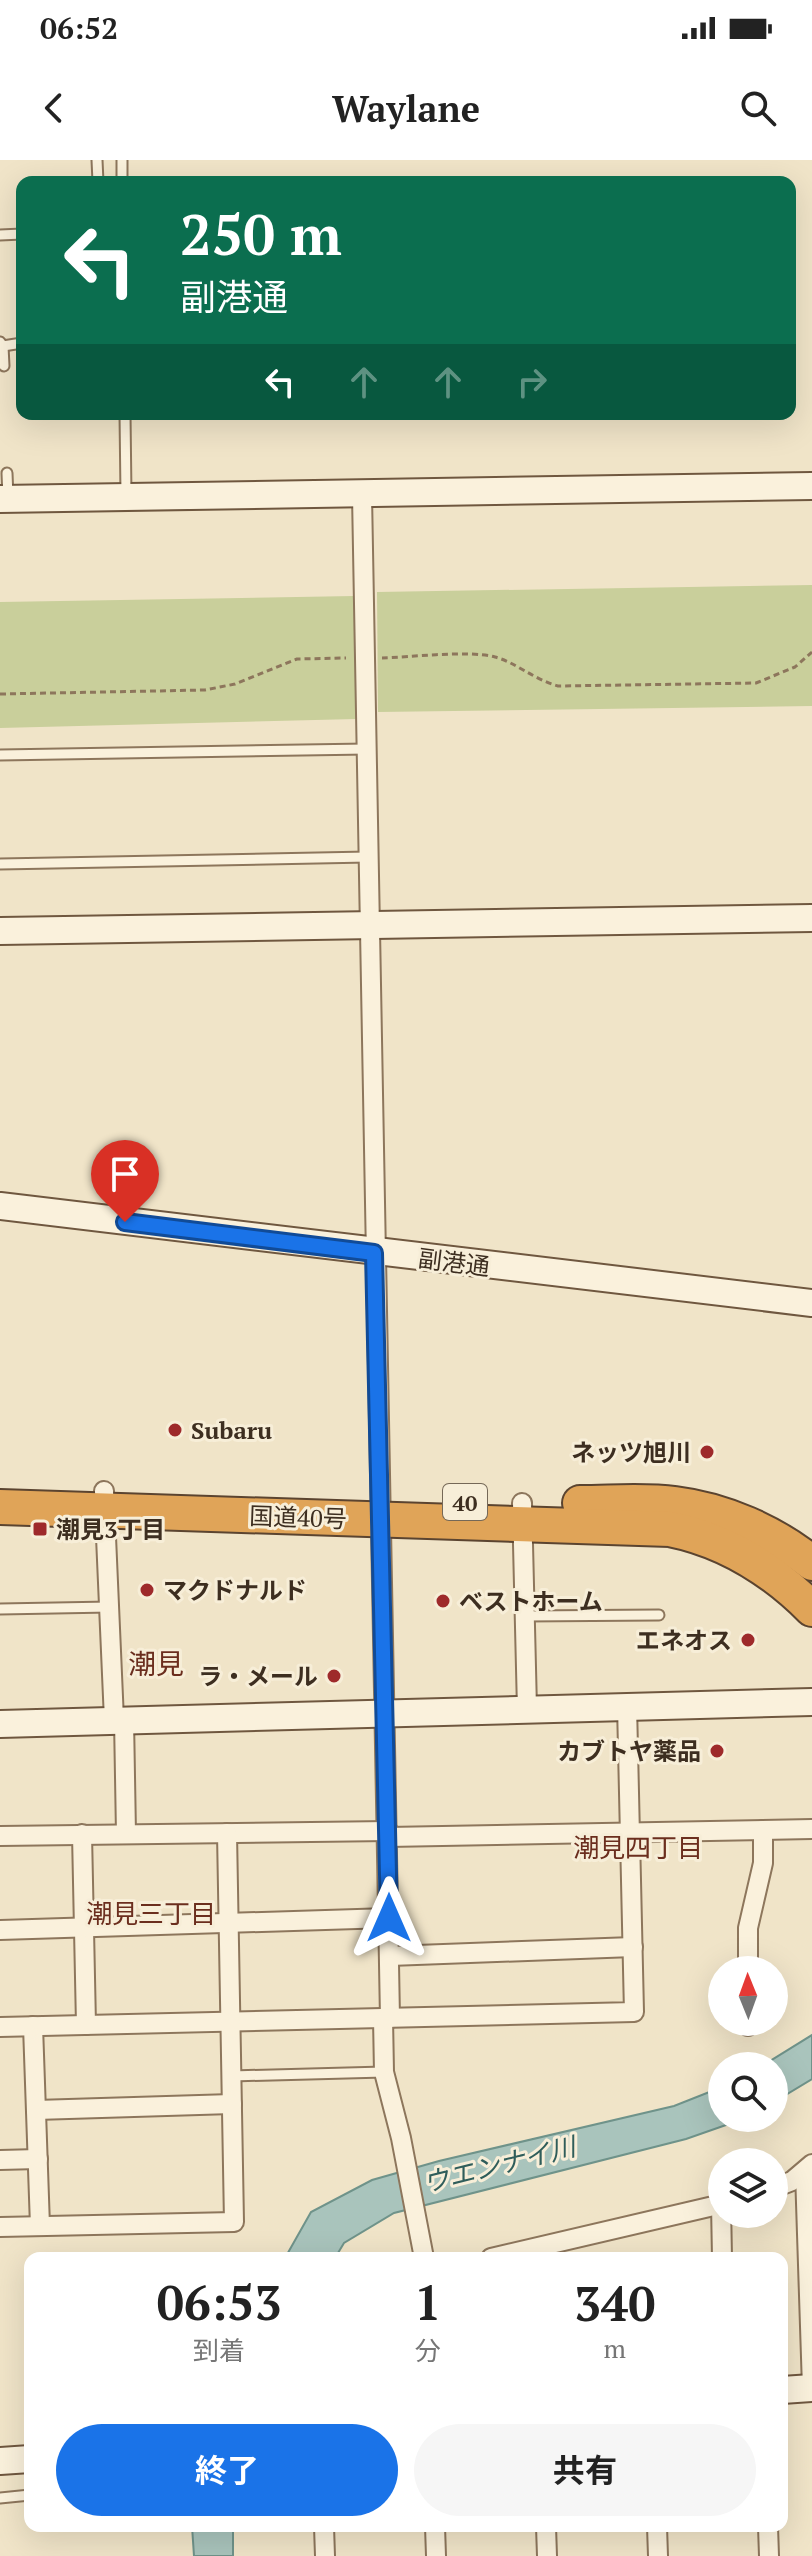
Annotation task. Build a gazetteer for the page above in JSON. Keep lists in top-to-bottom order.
{
  "streets": {
    "highway": ["40", "国道40号"],
    "street": ["副港通"]
  },
  "districts": ["潮見", "潮見四丁目", "潮見三丁目"],
  "water": ["ウエンナイ川"],
  "places": {
    "other": [
      "Subaru",
      "ネッツ旭川",
      "マクドナルド",
      "ベストホーム",
      "エネオス",
      "ラ・メール",
      "カブトヤ薬品"
    ],
    "transit": ["潮見3丁目"]
  },
  "north": "top",
  "page": {
    "status": "06:52",
    "header": "Waylane",
    "turn": ["250 m", "副港通"],
    "eta": [
      "06:53",
      "到着",
      "1",
      "分",
      "340",
      "m"
    ],
    "buttons": ["終了", "共有"]
  }
}
